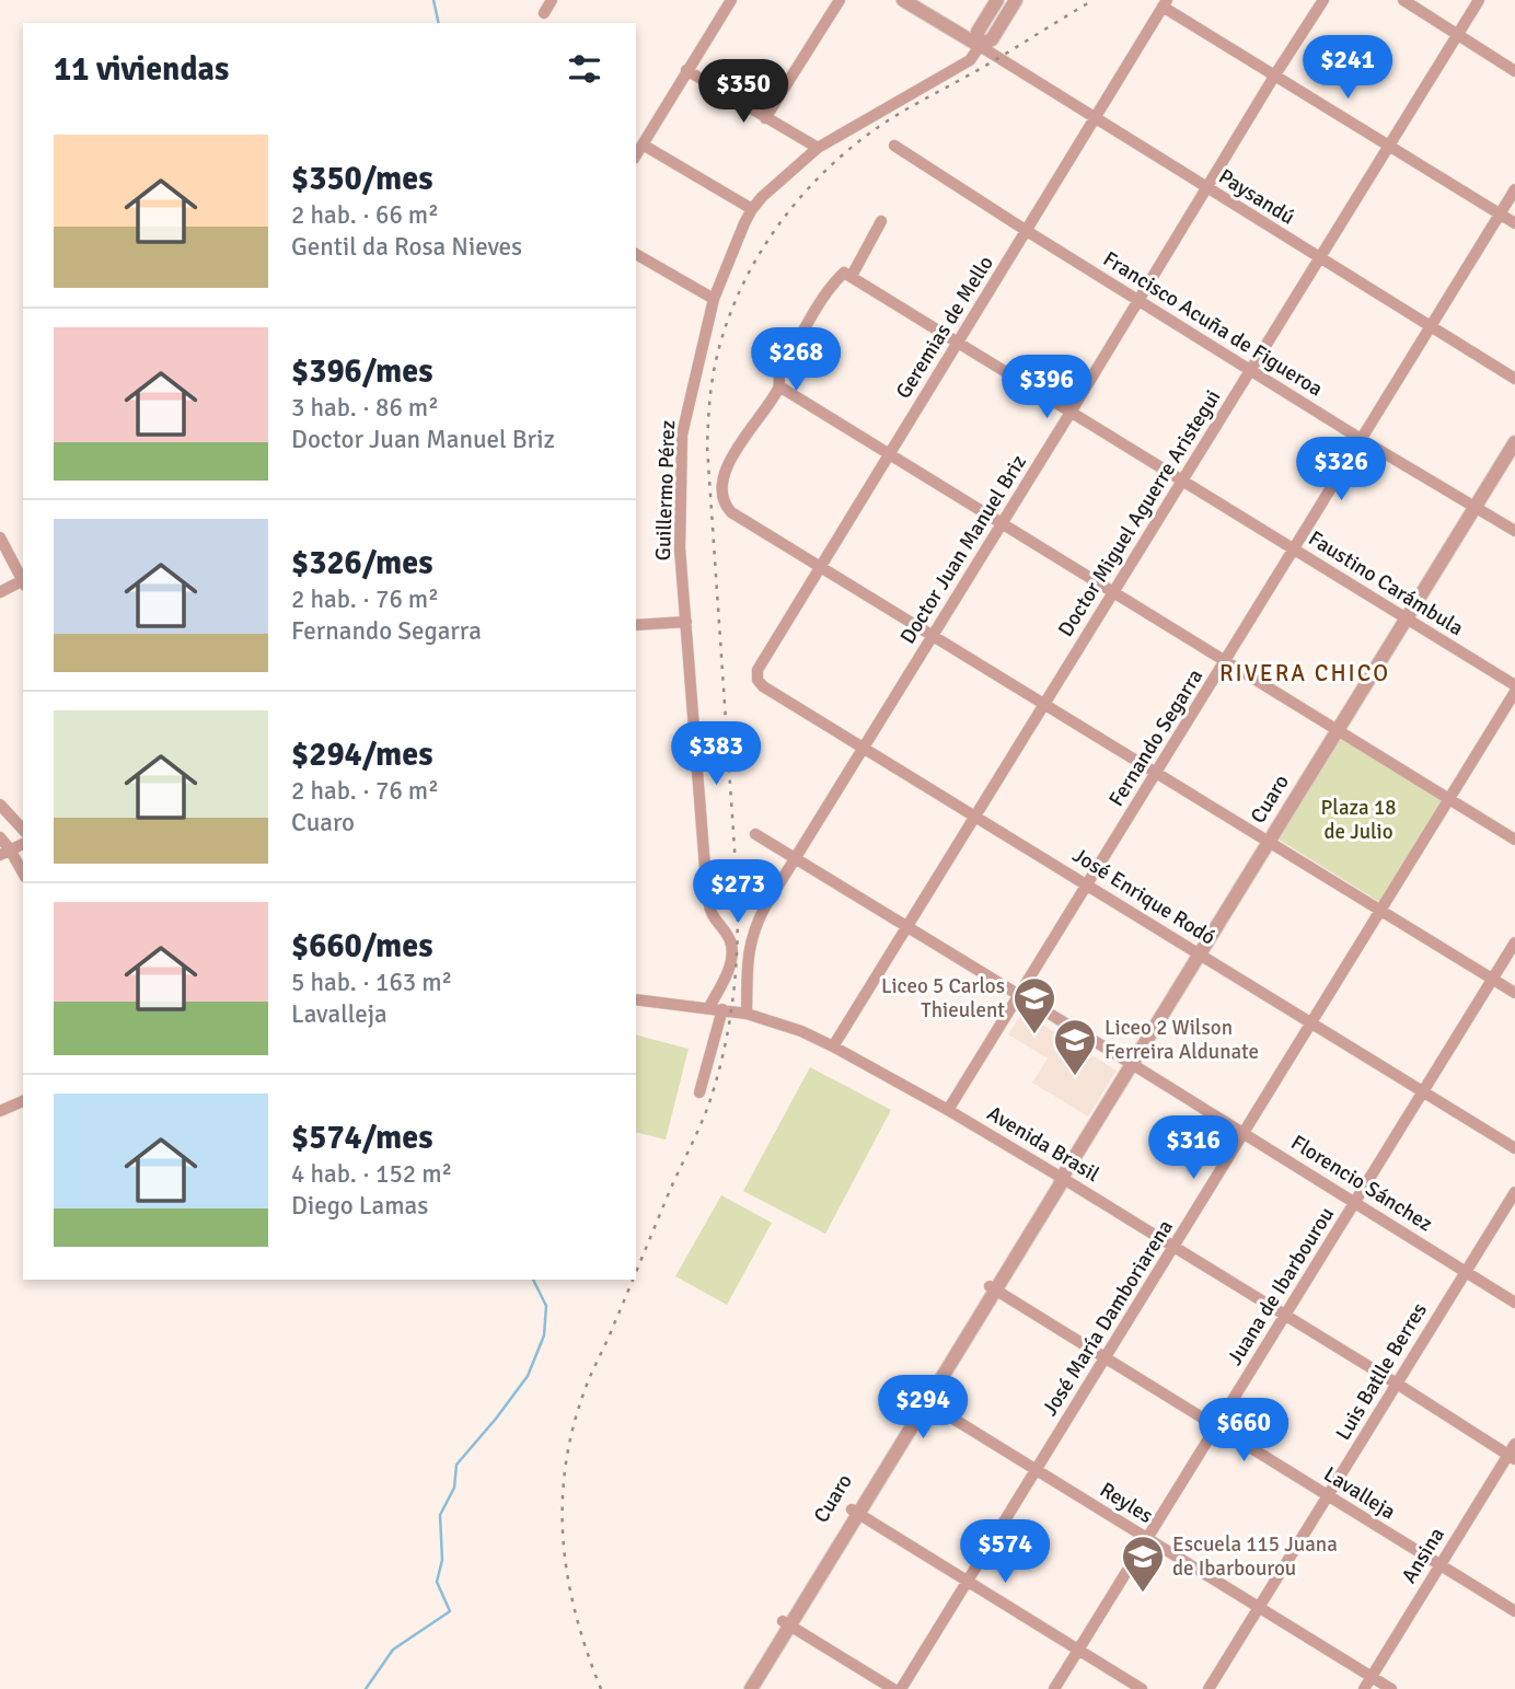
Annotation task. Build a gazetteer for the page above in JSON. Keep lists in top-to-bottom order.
{
  "streets": {
    "street": [
      "Paysandú",
      "Francisco Acuña de Figueroa",
      "Geremias de Mello",
      "Guillermo Pérez",
      "Doctor Miguel Aguerre Aristegui",
      "Doctor Juan Manuel Briz",
      "Faustino Carámbula",
      "Fernando Segarra",
      "Cuaro",
      "José Enrique Rodó",
      "Avenida Brasil",
      "Florencio Sánchez",
      "Juana de Ibarbourou",
      "José María Damboriarena",
      "Luis Batlle Berres",
      "Lavalleja",
      "Reyles",
      "Ansina"
    ]
  },
  "crossings": [
    ["Paysandú", "Geremias de Mello"],
    ["Paysandú", "Guillermo Pérez"],
    ["Paysandú", "Doctor Miguel Aguerre Aristegui"],
    ["Paysandú", "Doctor Juan Manuel Briz"],
    ["Paysandú", "Fernando Segarra"],
    ["Francisco Acuña de Figueroa", "Geremias de Mello"],
    ["Francisco Acuña de Figueroa", "Doctor Miguel Aguerre Aristegui"],
    ["Francisco Acuña de Figueroa", "Doctor Juan Manuel Briz"],
    ["Francisco Acuña de Figueroa", "Fernando Segarra"],
    ["Francisco Acuña de Figueroa", "Cuaro"],
    ["Geremias de Mello", "Faustino Carámbula"],
    ["Geremias de Mello", "José Enrique Rodó"],
    ["Guillermo Pérez", "Avenida Brasil"],
    ["Doctor Miguel Aguerre Aristegui", "Faustino Carámbula"],
    ["Doctor Miguel Aguerre Aristegui", "José Enrique Rodó"],
    ["Doctor Miguel Aguerre Aristegui", "Avenida Brasil"],
    ["Doctor Miguel Aguerre Aristegui", "Florencio Sánchez"],
    ["Doctor Juan Manuel Briz", "Faustino Carámbula"],
    ["Doctor Juan Manuel Briz", "José Enrique Rodó"],
    ["Doctor Juan Manuel Briz", "Avenida Brasil"],
    ["Doctor Juan Manuel Briz", "Florencio Sánchez"],
    ["Faustino Carámbula", "Fernando Segarra"],
    ["Faustino Carámbula", "Cuaro"],
    ["Fernando Segarra", "José Enrique Rodó"],
    ["Fernando Segarra", "Avenida Brasil"],
    ["Fernando Segarra", "Florencio Sánchez"],
    ["Cuaro", "José Enrique Rodó"],
    ["Cuaro", "Avenida Brasil"],
    ["Cuaro", "Florencio Sánchez"],
    ["Cuaro", "Lavalleja"],
    ["Cuaro", "Reyles"],
    ["José Enrique Rodó", "Juana de Ibarbourou"],
    ["José Enrique Rodó", "José María Damboriarena"],
    ["Avenida Brasil", "Juana de Ibarbourou"],
    ["Avenida Brasil", "José María Damboriarena"],
    ["Avenida Brasil", "Luis Batlle Berres"],
    ["Avenida Brasil", "Ansina"],
    ["Florencio Sánchez", "Juana de Ibarbourou"],
    ["Florencio Sánchez", "José María Damboriarena"],
    ["Florencio Sánchez", "Luis Batlle Berres"],
    ["Juana de Ibarbourou", "Lavalleja"],
    ["Juana de Ibarbourou", "Reyles"],
    ["José María Damboriarena", "Lavalleja"],
    ["José María Damboriarena", "Reyles"],
    ["Luis Batlle Berres", "Lavalleja"],
    ["Luis Batlle Berres", "Reyles"],
    ["Lavalleja", "Ansina"],
    ["Reyles", "Ansina"]
  ],
  "districts": ["RIVERA CHICO"],
  "parks": ["Plaza 18 de Julio"],
  "places": {
    "school or university": ["Liceo 5 Carlos Thieulent", "Liceo 2 Wilson Ferreira Aldunate", "Escuela 115 Juana de Ibarbourou"]
  },
  "page": {
    "heading": "11 viviendas",
    "price": [
      "$241",
      "$350",
      "$268",
      "$396",
      "$326",
      "$383",
      "$273",
      "$316",
      "$294",
      "$660",
      "$574"
    ],
    "list": [
      {
        "name": "$350/mes",
        "note": "2 hab. · 66 m² · Gentil da Rosa Nieves"
      },
      {
        "name": "$396/mes",
        "note": "3 hab. · 86 m² · Doctor Juan Manuel Briz"
      },
      {
        "name": "$326/mes",
        "note": "2 hab. · 76 m² · Fernando Segarra"
      },
      {
        "name": "$294/mes",
        "note": "2 hab. · 76 m² · Cuaro"
      },
      {
        "name": "$660/mes",
        "note": "5 hab. · 163 m² · Lavalleja"
      },
      {
        "name": "$574/mes",
        "note": "4 hab. · 152 m² · Diego Lamas"
      }
    ]
  }
}
